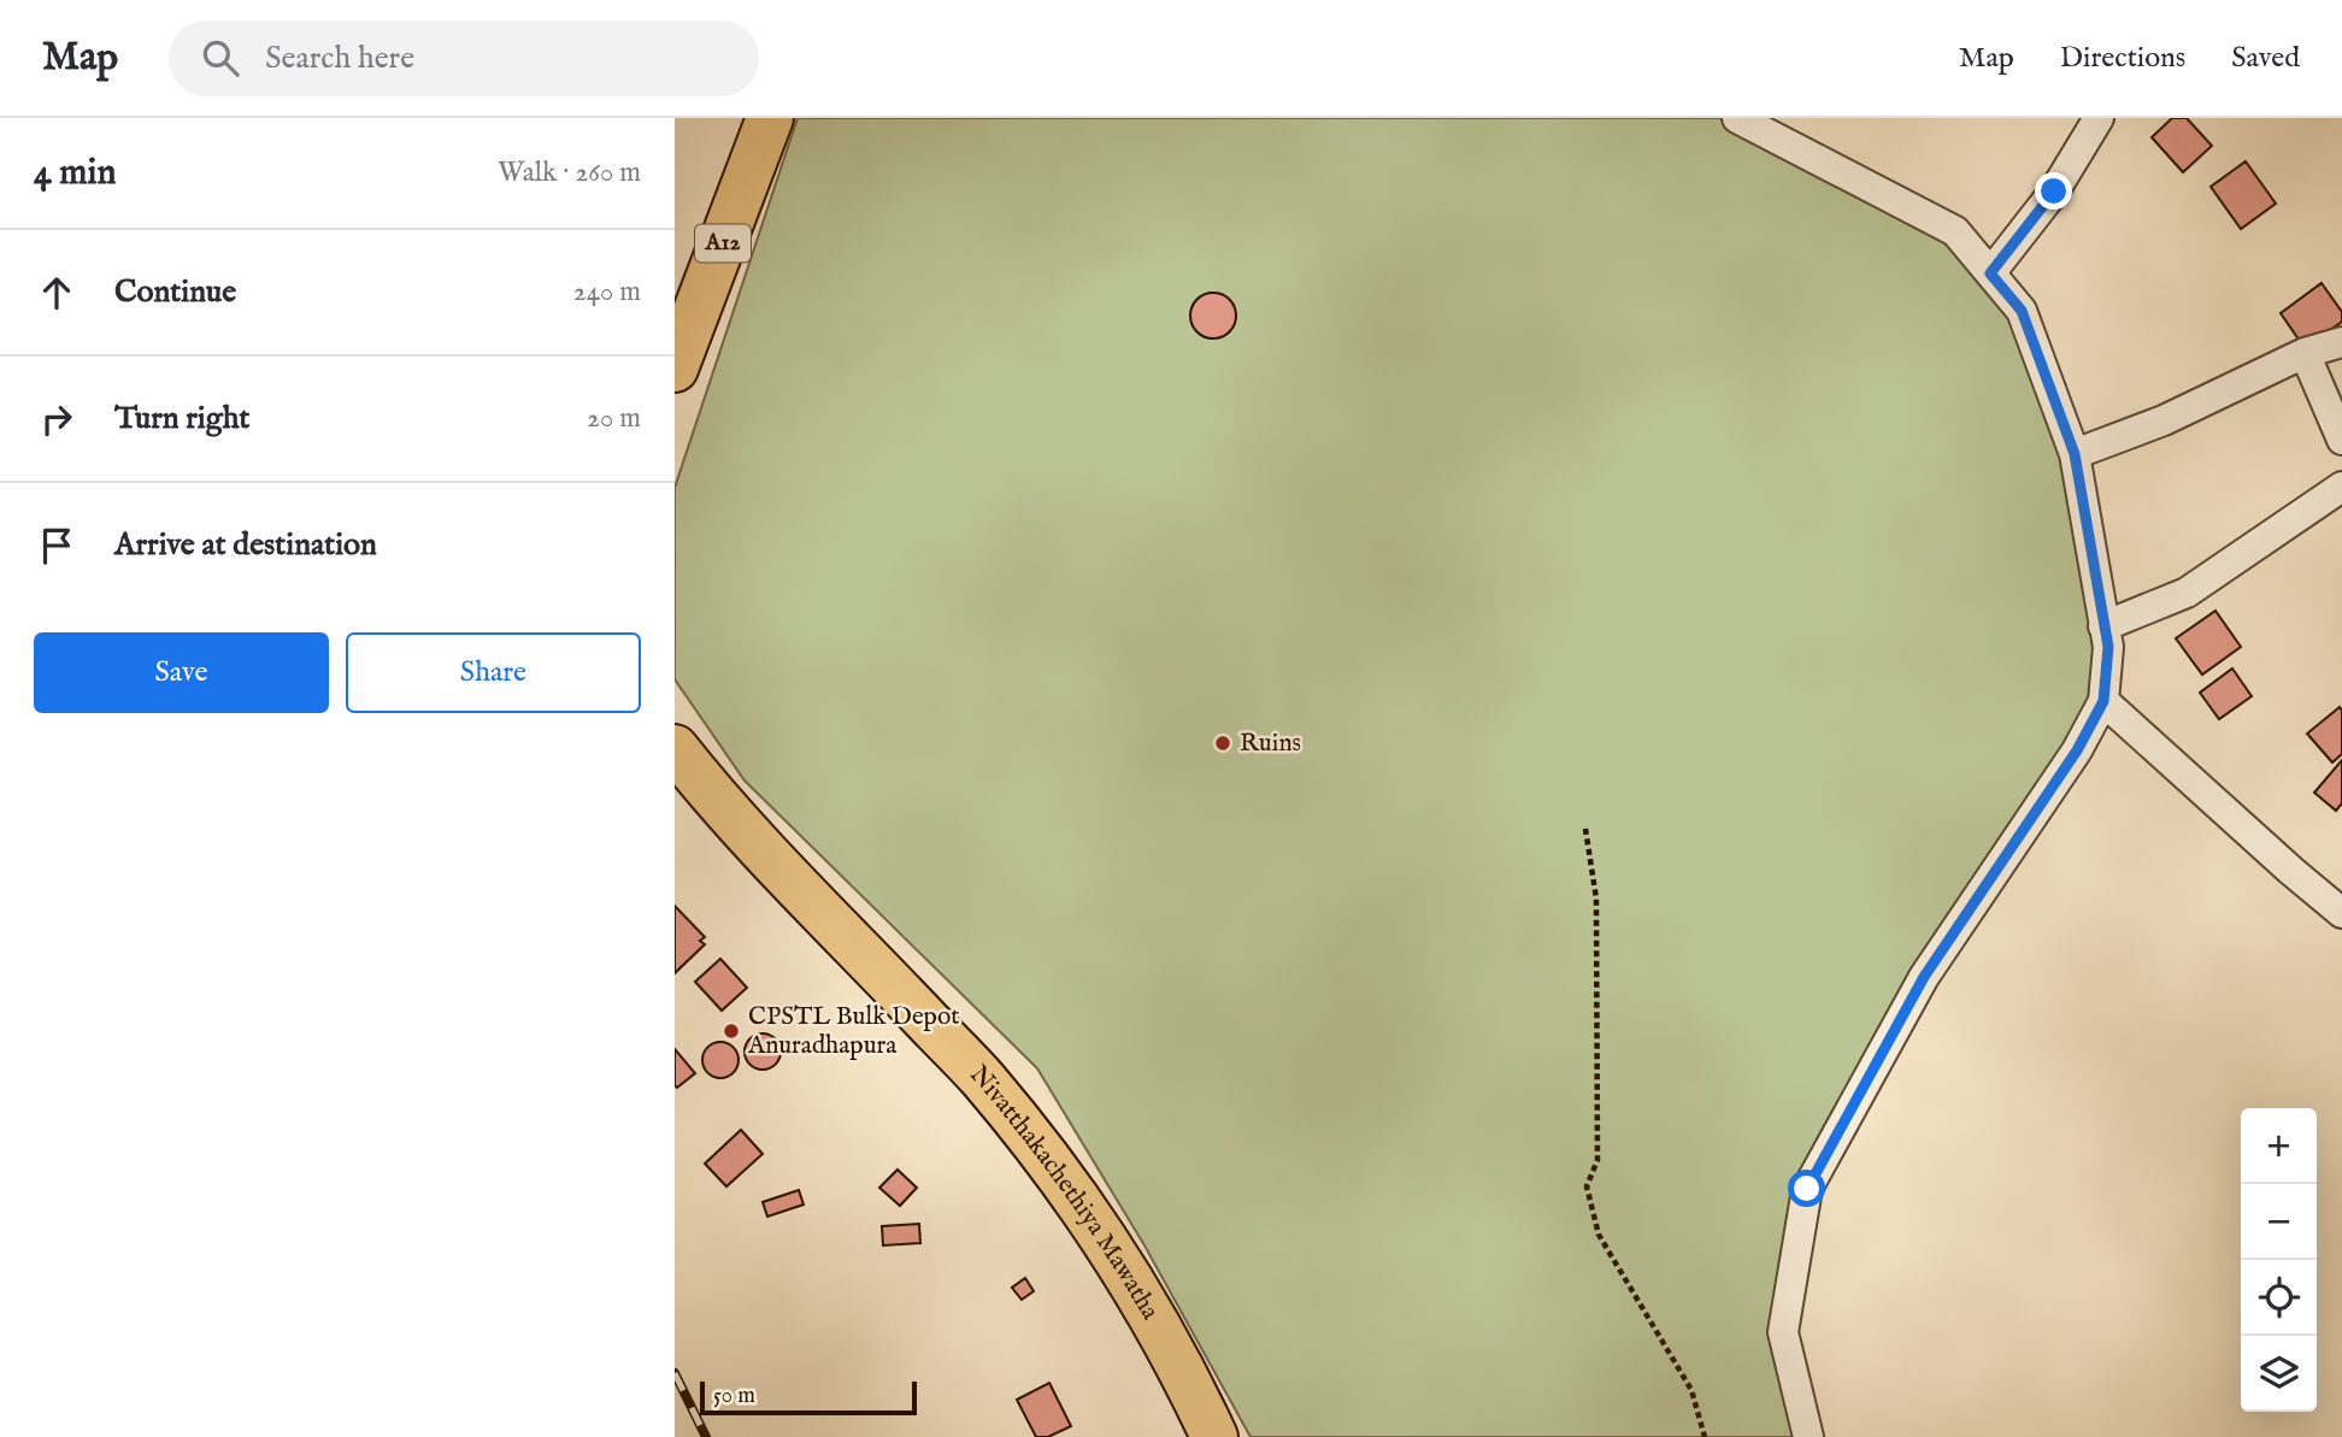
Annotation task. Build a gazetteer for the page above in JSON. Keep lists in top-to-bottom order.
{
  "streets": {
    "highway": ["A12", "Nivatthakachethiya Mawatha"]
  },
  "places": ["Ruins", "CPSTL Bulk Depot Anuradhapura"],
  "scale_bar": "50 m",
  "page": {
    "header": "Map",
    "search": "Search here",
    "nav": ["Map", "Directions", "Saved"],
    "heading": ["4 min", "Walk · 260 m"],
    "list": [
      ["Continue", "240 m"],
      ["Turn right", "20 m"],
      "Arrive at destination"
    ],
    "buttons": ["Save", "Share"],
    "map_buttons": ["+", "−"],
    "scale": "50 m"
  }
}
